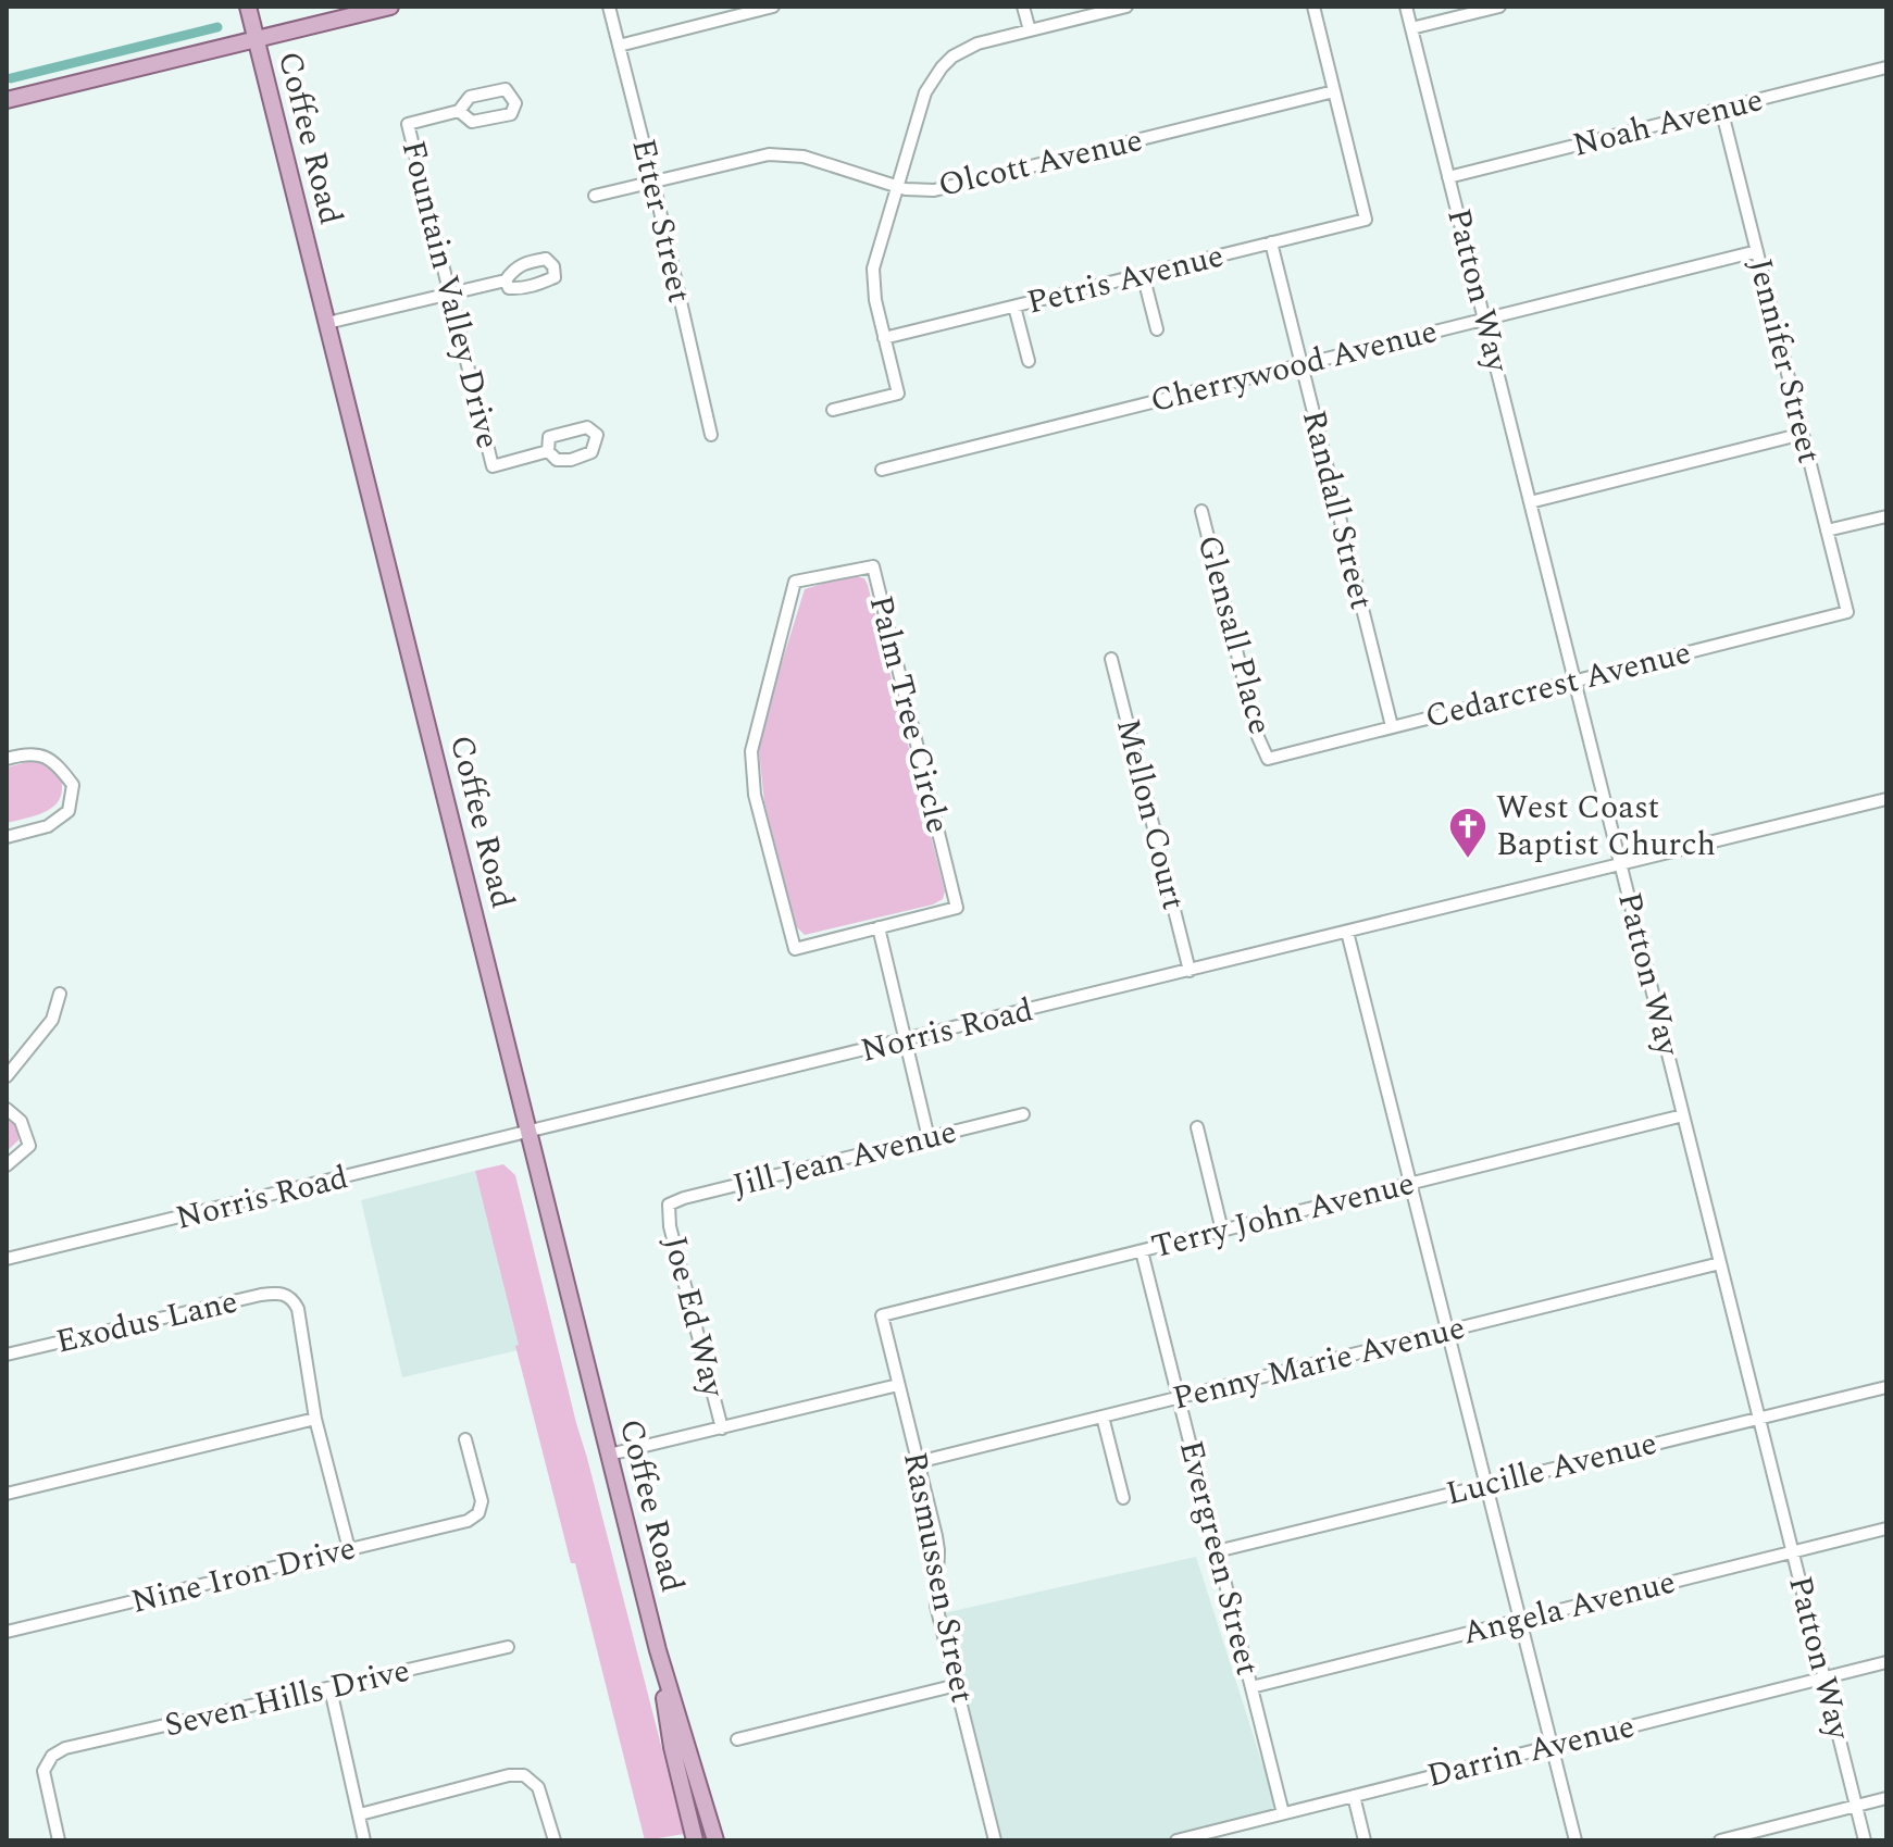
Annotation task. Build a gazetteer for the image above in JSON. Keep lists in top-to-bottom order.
{
  "streets": {
    "main road": ["Coffee Road"],
    "street": [
      "Noah Avenue",
      "Olcott Avenue",
      "Etter Street",
      "Petris Avenue",
      "Patton Way",
      "Fountain Valley Drive",
      "Jennifer Street",
      "Cherrywood Avenue",
      "Randall Street",
      "Glensall Place",
      "Cedarcrest Avenue",
      "Palm Tree Circle",
      "Mellon Court",
      "Norris Road",
      "Jill Jean Avenue",
      "Terry John Avenue",
      "Joe Ed Way",
      "Exodus Lane",
      "Penny Marie Avenue",
      "Lucille Avenue",
      "Evergreen Street",
      "Nine Iron Drive",
      "Rasmussen Street",
      "Angela Avenue",
      "Seven Hills Drive",
      "Darrin Avenue"
    ]
  },
  "crossings": [
    ["Noah Avenue", "Patton Way"],
    ["Noah Avenue", "Jennifer Street"],
    ["Coffee Road", "Norris Road"],
    ["Olcott Avenue", "Etter Street"],
    ["Olcott Avenue", "Petris Avenue"],
    ["Petris Avenue", "Randall Street"],
    ["Patton Way", "Cherrywood Avenue"],
    ["Patton Way", "Cedarcrest Avenue"],
    ["Patton Way", "Norris Road"],
    ["Patton Way", "Terry John Avenue"],
    ["Patton Way", "Penny Marie Avenue"],
    ["Patton Way", "Lucille Avenue"],
    ["Patton Way", "Angela Avenue"],
    ["Patton Way", "Darrin Avenue"],
    ["Jennifer Street", "Cherrywood Avenue"],
    ["Jennifer Street", "Cedarcrest Avenue"],
    ["Cherrywood Avenue", "Randall Street"],
    ["Randall Street", "Cedarcrest Avenue"],
    ["Glensall Place", "Cedarcrest Avenue"],
    ["Mellon Court", "Norris Road"],
    ["Jill Jean Avenue", "Joe Ed Way"],
    ["Terry John Avenue", "Evergreen Street"],
    ["Terry John Avenue", "Rasmussen Street"],
    ["Penny Marie Avenue", "Evergreen Street"],
    ["Penny Marie Avenue", "Rasmussen Street"],
    ["Lucille Avenue", "Evergreen Street"],
    ["Evergreen Street", "Angela Avenue"],
    ["Evergreen Street", "Darrin Avenue"]
  ],
  "places": {
    "church": ["West Coast Baptist Church"]
  }
}
